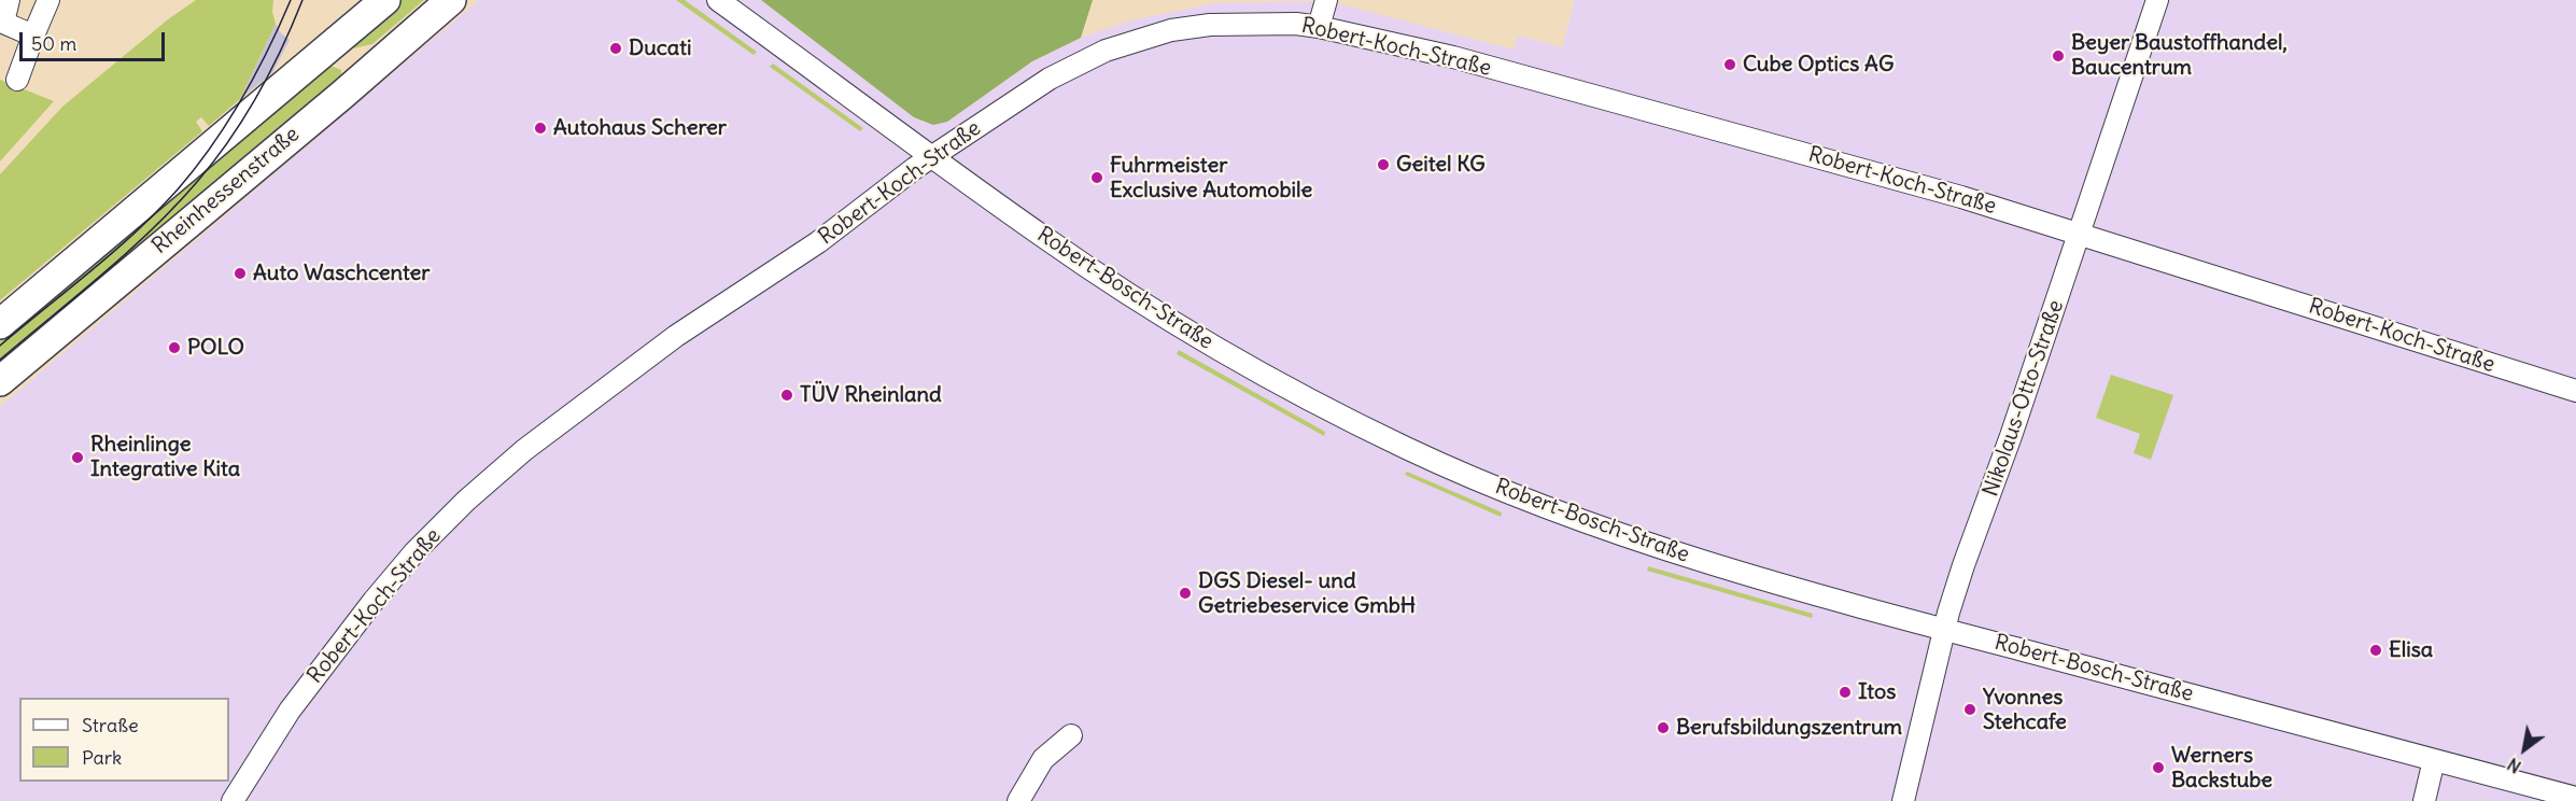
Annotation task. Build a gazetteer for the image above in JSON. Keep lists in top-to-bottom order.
{
  "streets": {
    "main road": ["Rheinhessenstraße"],
    "street": ["Robert-Koch-Straße", "Robert-Bosch-Straße", "Nikolaus-Otto-Straße"]
  },
  "crossings": [
    ["Robert-Koch-Straße", "Robert-Bosch-Straße"],
    ["Robert-Koch-Straße", "Nikolaus-Otto-Straße"],
    ["Robert-Bosch-Straße", "Nikolaus-Otto-Straße"]
  ],
  "places": [
    "Ducati",
    "Beyer Baustoffhandel, Baucentrum",
    "Cube Optics AG",
    "Autohaus Scherer",
    "Geitel KG",
    "Fuhrmeister Exclusive Automobile",
    "Auto Waschcenter",
    "POLO",
    "TÜV Rheinland",
    "Rheinlinge Integrative Kita",
    "DGS Diesel- und Getriebeservice GmbH",
    "Elisa",
    "Itos",
    "Yvonnes Stehcafe",
    "Berufsbildungszentrum",
    "Werners Backstube"
  ],
  "legend": ["Straße", "Park"],
  "scale_bar": "50 m",
  "north": "bottom left"
}
